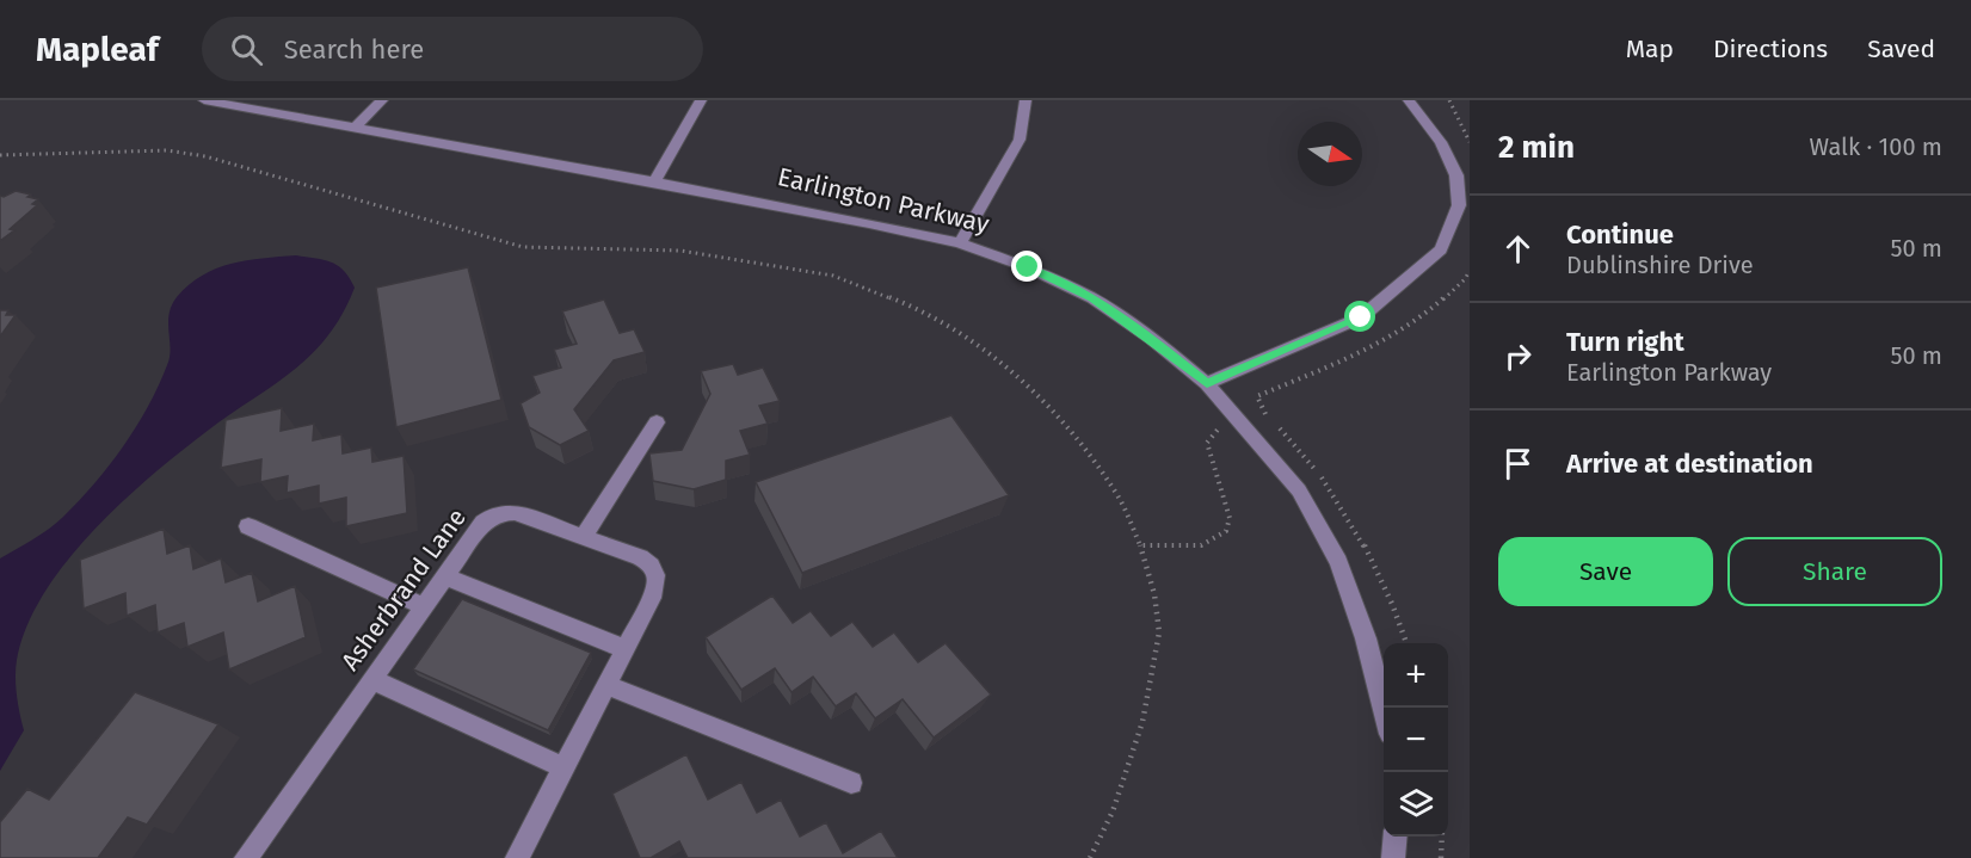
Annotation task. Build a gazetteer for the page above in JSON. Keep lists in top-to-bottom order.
{
  "streets": {
    "street": ["Earlington Parkway", "Asherbrand Lane"]
  },
  "north": "right",
  "page": {
    "header": "Mapleaf",
    "search": "Search here",
    "nav": ["Map", "Directions", "Saved"],
    "heading": ["2 min", "Walk · 100 m"],
    "list": [
      ["Continue", "Dublinshire Drive", "50 m"],
      ["Turn right", "Earlington Parkway", "50 m"],
      "Arrive at destination"
    ],
    "buttons": ["Save", "Share"],
    "map_buttons": ["+", "−"]
  }
}
